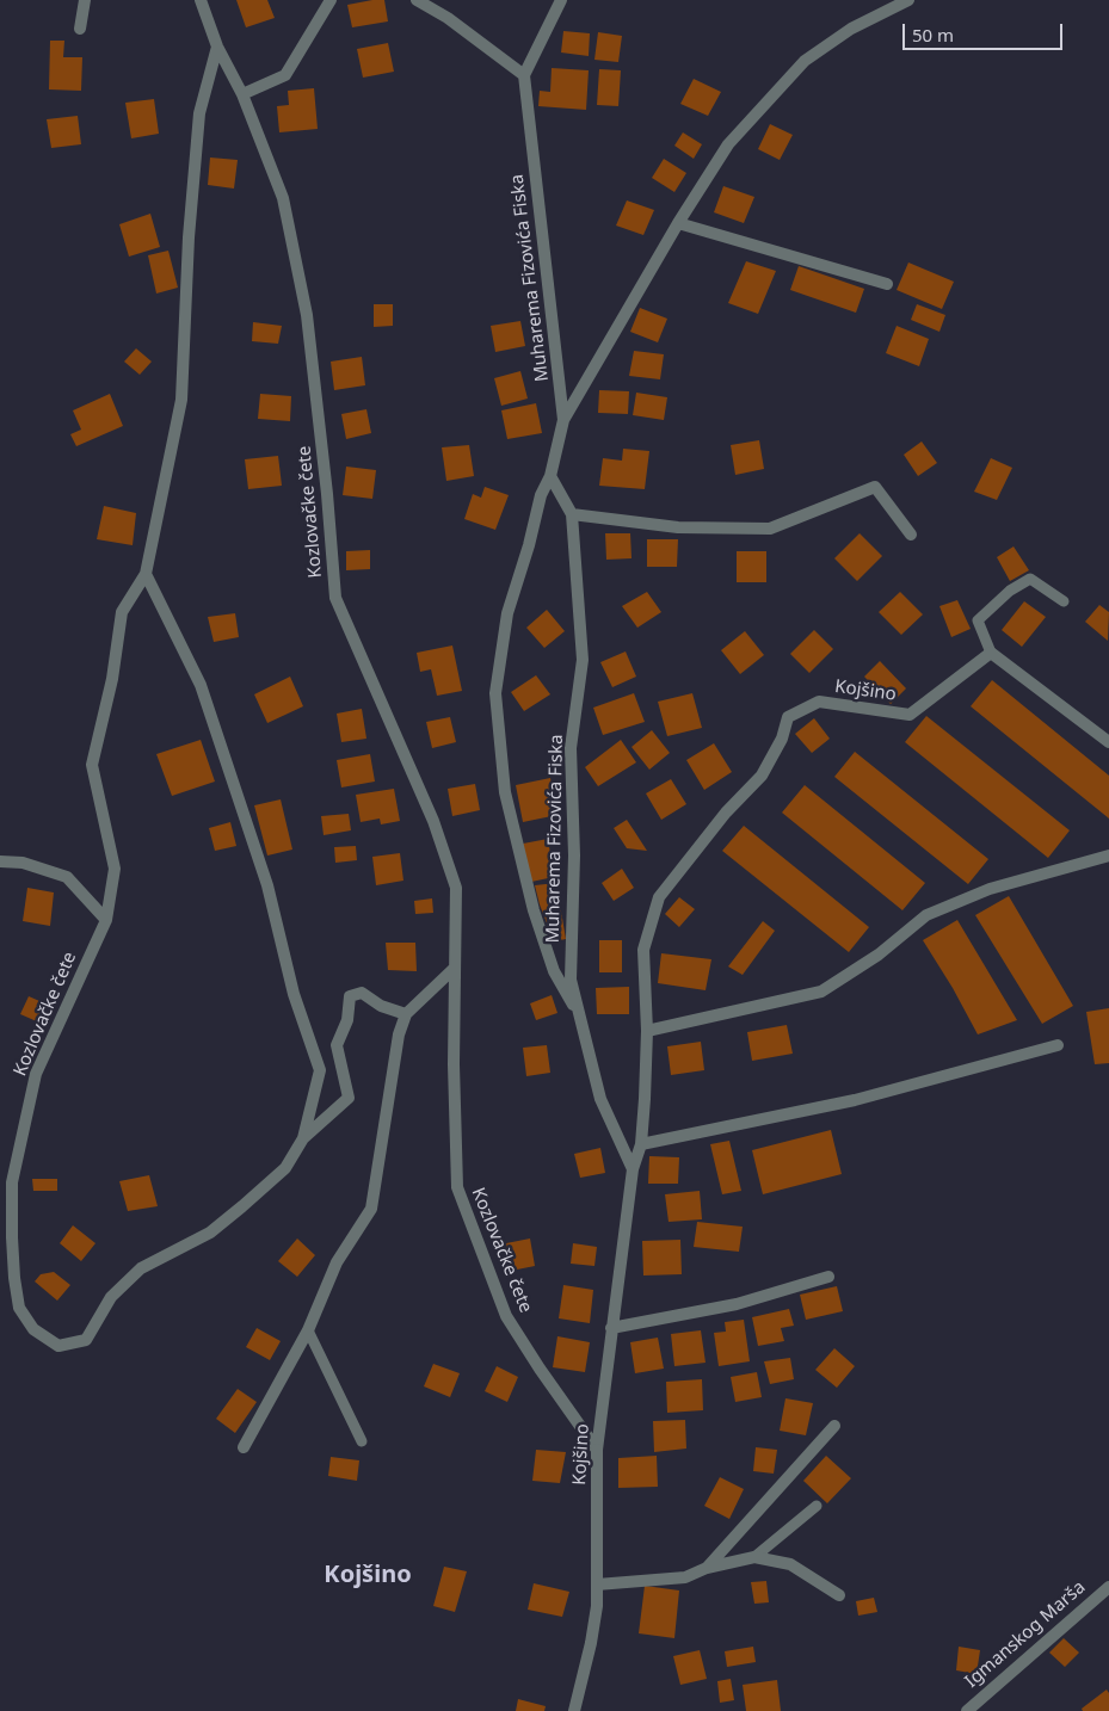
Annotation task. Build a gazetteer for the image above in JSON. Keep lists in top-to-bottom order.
{
  "streets": {
    "street": [
      "Muharema Fizovića Fiska",
      "Kozlovačke čete",
      "Kojšino",
      "Igmanskog Marša"
    ]
  },
  "crossings": [
    ["Muharema Fizovića Fiska", "Kojšino"],
    ["Kozlovačke čete", "Kojšino"]
  ],
  "districts": ["Kojšino"],
  "scale_bar": "50 m"
}
